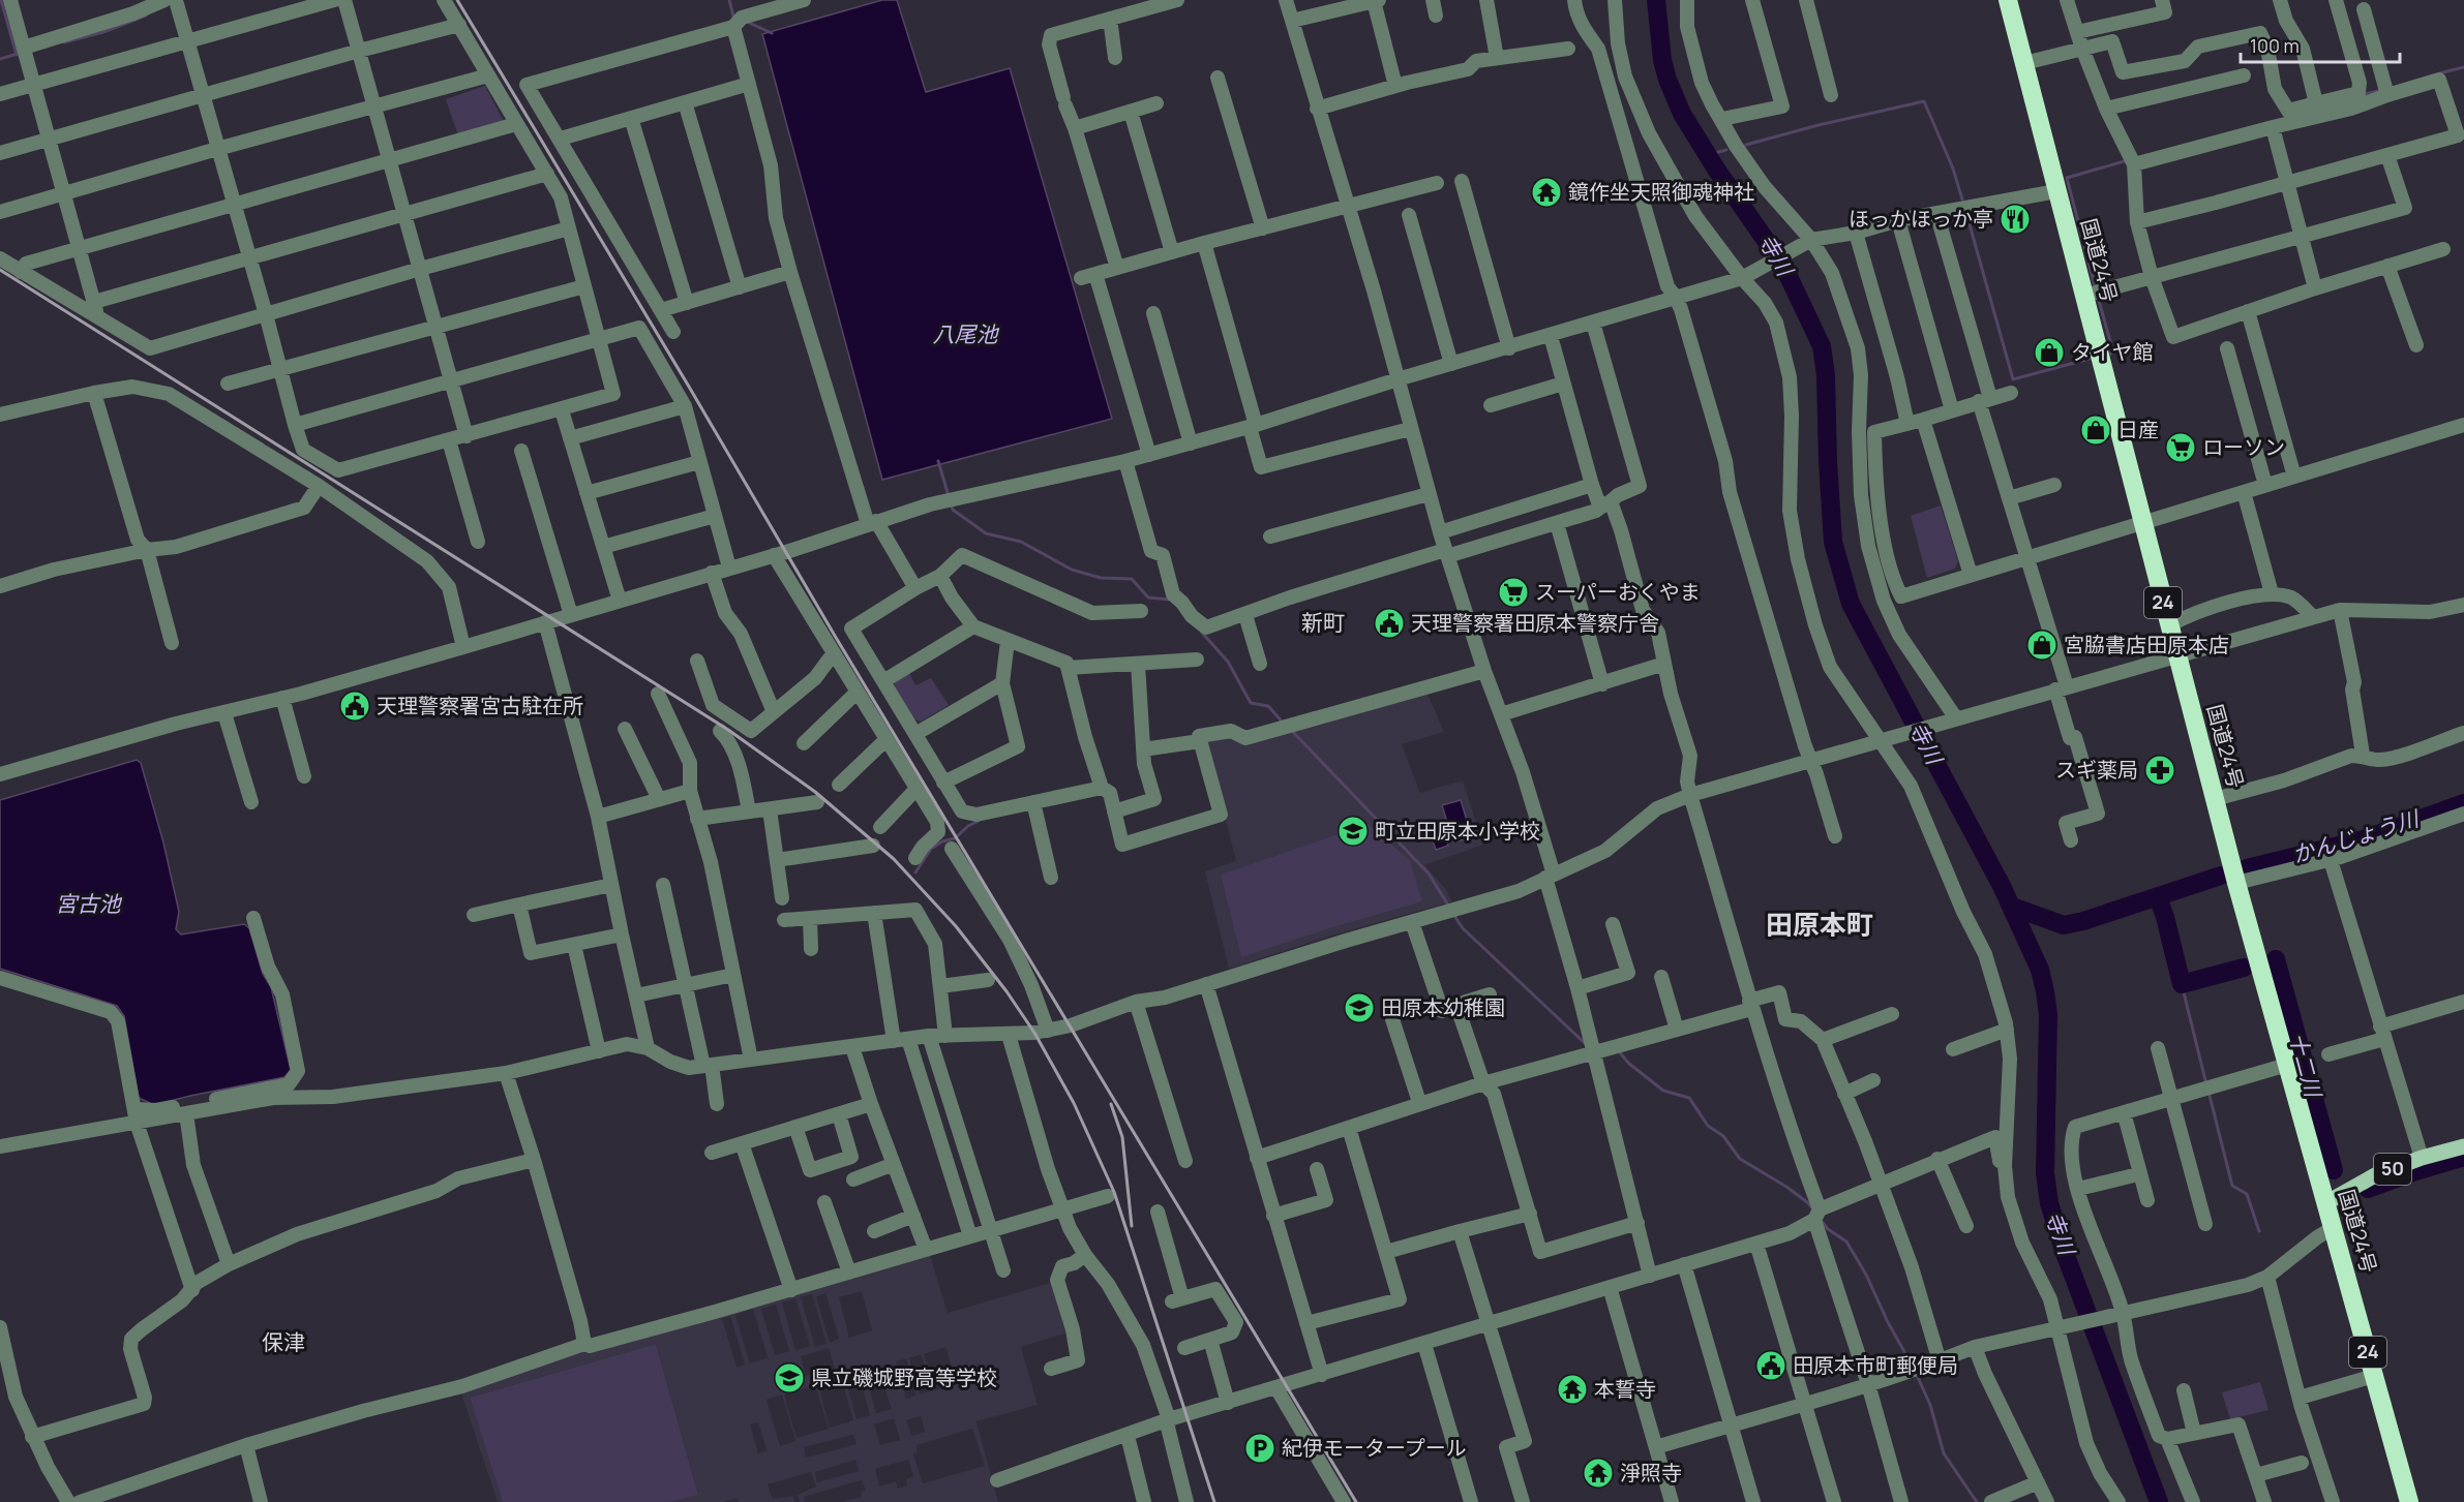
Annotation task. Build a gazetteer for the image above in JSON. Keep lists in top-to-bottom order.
{
  "streets": {
    "highway": ["国道24号", "24"],
    "main road": ["50"]
  },
  "crossings": [
    ["国道24号", "50"]
  ],
  "districts": ["新町", "田原本町", "保津"],
  "water": [
    "寺川",
    "八尾池",
    "かんじょう川",
    "宮古池",
    "十二川"
  ],
  "places": {
    "temple": ["鏡作坐天照御魂神社", "本誓寺", "淨照寺"],
    "restaurant": ["ほっかほっか亭"],
    "shop": ["タイヤ館", "日産", "宮脇書店田原本店"],
    "supermarket": ["ローソン", "スーパーおくやま"],
    "public building": ["天理警察署田原本警察庁舎", "天理警察署宮古駐在所", "田原本市町郵便局"],
    "pharmacy": ["スギ薬局"],
    "school or university": ["町立田原本小学校", "田原本幼稚園", "県立磯城野高等学校"],
    "parking": ["紀伊モータープール"]
  },
  "scale_bar": "100 m"
}
